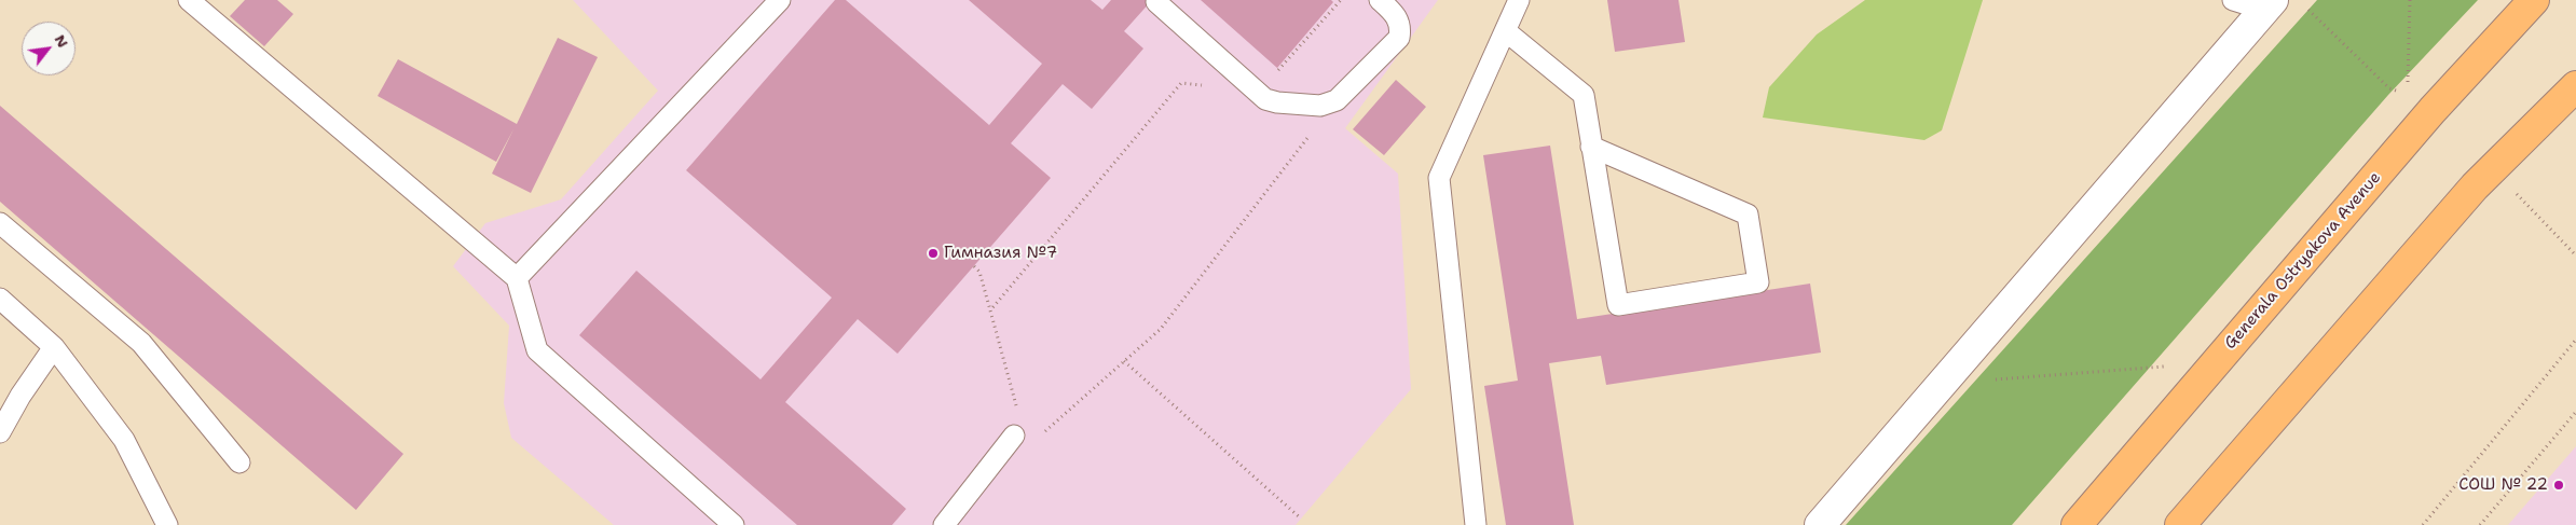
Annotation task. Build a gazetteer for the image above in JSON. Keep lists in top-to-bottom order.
{
  "streets": {
    "main road": ["Generala Ostryakova Avenue"]
  },
  "places": ["Гимназия №7", "СОШ № 22"],
  "north": "top right"
}
